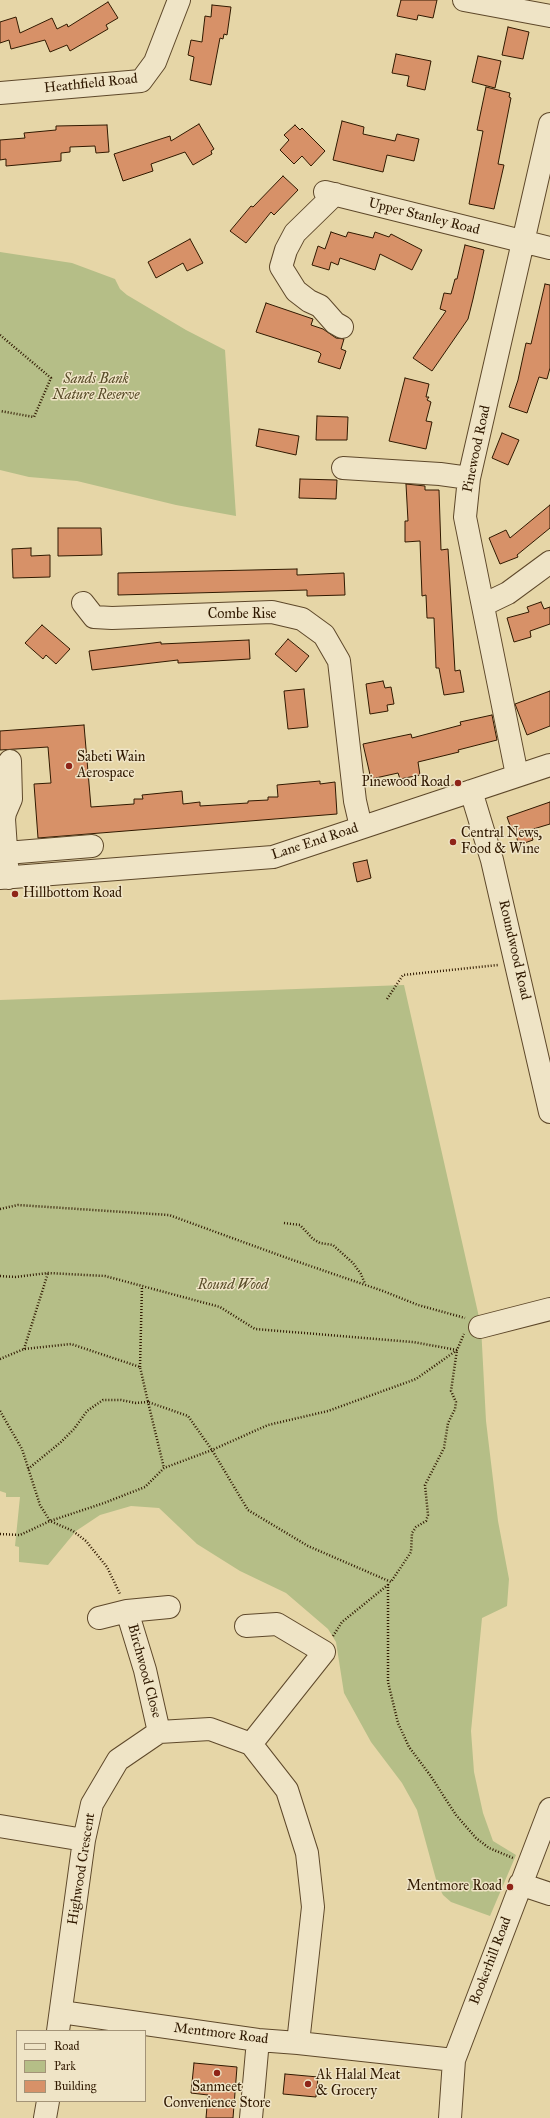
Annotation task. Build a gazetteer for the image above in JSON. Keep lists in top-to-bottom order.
{
  "streets": {
    "street": [
      "Heathfield Road",
      "Upper Stanley Road",
      "Pinewood Road",
      "Combe Rise",
      "Lane End Road",
      "Roundwood Road",
      "Birchwood Close",
      "Highwood Crescent",
      "Bookerhill Road",
      "Mentmore Road"
    ]
  },
  "crossings": [
    ["Upper Stanley Road", "Pinewood Road"],
    ["Pinewood Road", "Lane End Road"],
    ["Combe Rise", "Lane End Road"],
    ["Lane End Road", "Roundwood Road"],
    ["Birchwood Close", "Highwood Crescent"],
    ["Highwood Crescent", "Mentmore Road"],
    ["Bookerhill Road", "Mentmore Road"]
  ],
  "parks": ["Sands Bank Nature Reserve", "Round Wood"],
  "places": [
    "Sabeti Wain Aerospace",
    "Pinewood Road",
    "Central News, Food & Wine",
    "Hillbottom Road",
    "Mentmore Road",
    "Sanmeet Convenience Store",
    "Ak Halal Meat & Grocery"
  ],
  "legend": ["Road", "Park", "Building"]
}
